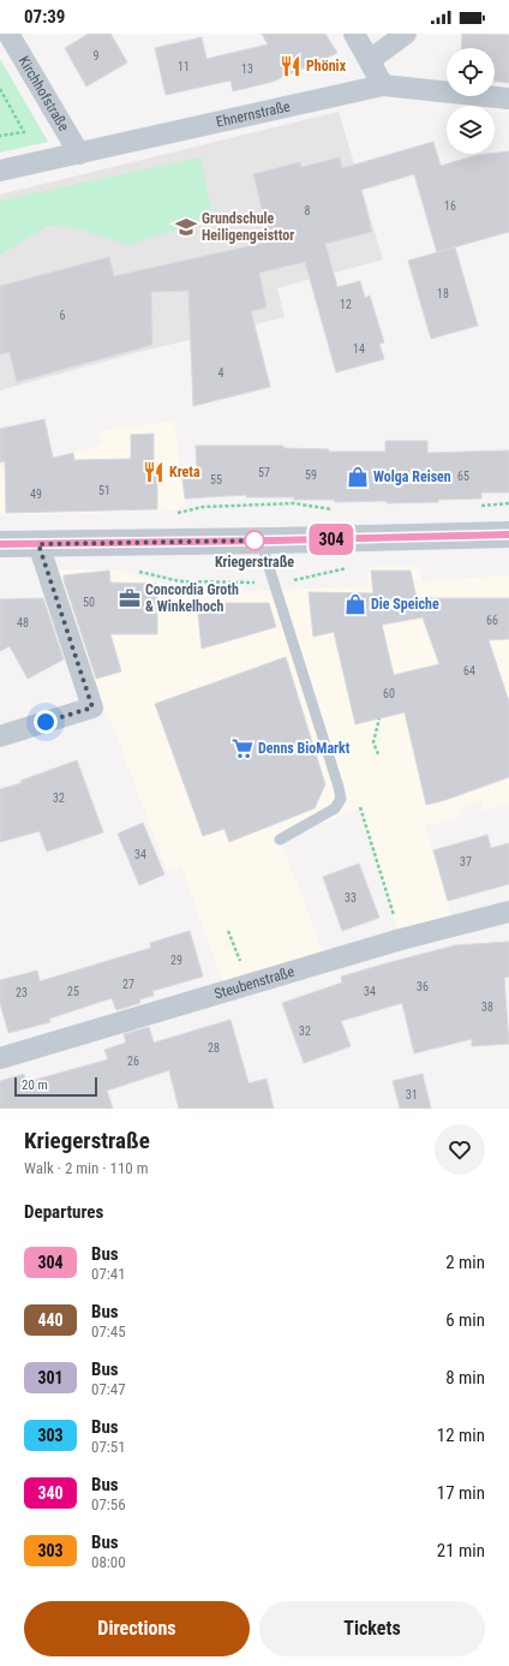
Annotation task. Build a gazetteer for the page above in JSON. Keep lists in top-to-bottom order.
{
  "streets": {
    "street": ["Kirchhofstraße", "Ehnernstraße", "Steubenstraße"]
  },
  "crossings": [
    ["Kirchhofstraße", "Ehnernstraße"]
  ],
  "places": {
    "restaurant": ["Phönix", "Kreta"],
    "school or university": ["Grundschule Heiligengeisttor"],
    "shop": ["Wolga Reisen", "Die Speiche"],
    "other": ["Kriegerstraße"],
    "office": ["Concordia Groth & Winkelhoch"],
    "supermarket": ["Denns BioMarkt"]
  },
  "lines": ["bus line 304"],
  "house_numbers": [
    "9",
    "11",
    "13",
    "16",
    "8",
    "18",
    "12",
    "6",
    "14",
    "4",
    "57",
    "59",
    "65",
    "55",
    "51",
    "49",
    "50",
    "66",
    "48",
    "64",
    "60",
    "32",
    "34",
    "37",
    "33",
    "29",
    "27",
    "36",
    "25",
    "34",
    "23",
    "38",
    "32",
    "28",
    "26",
    "31"
  ],
  "scale_bar": "20 m",
  "page": {
    "status": "07:39",
    "on_map": "304",
    "scale": "20 m",
    "heading": [
      ["Kriegerstraße", "Walk · 2 min · 110 m"],
      "Departures"
    ],
    "list": [
      {
        "mark": "304",
        "name": "Bus",
        "note": "07:41",
        "value": "2 min"
      },
      {
        "mark": "440",
        "name": "Bus",
        "note": "07:45",
        "value": "6 min"
      },
      {
        "mark": "301",
        "name": "Bus",
        "note": "07:47",
        "value": "8 min"
      },
      {
        "mark": "303",
        "name": "Bus",
        "note": "07:51",
        "value": "12 min"
      },
      {
        "mark": "340",
        "name": "Bus",
        "note": "07:56",
        "value": "17 min"
      },
      {
        "mark": "303",
        "name": "Bus",
        "note": "08:00",
        "value": "21 min"
      }
    ],
    "buttons": ["Directions", "Tickets"]
  }
}
